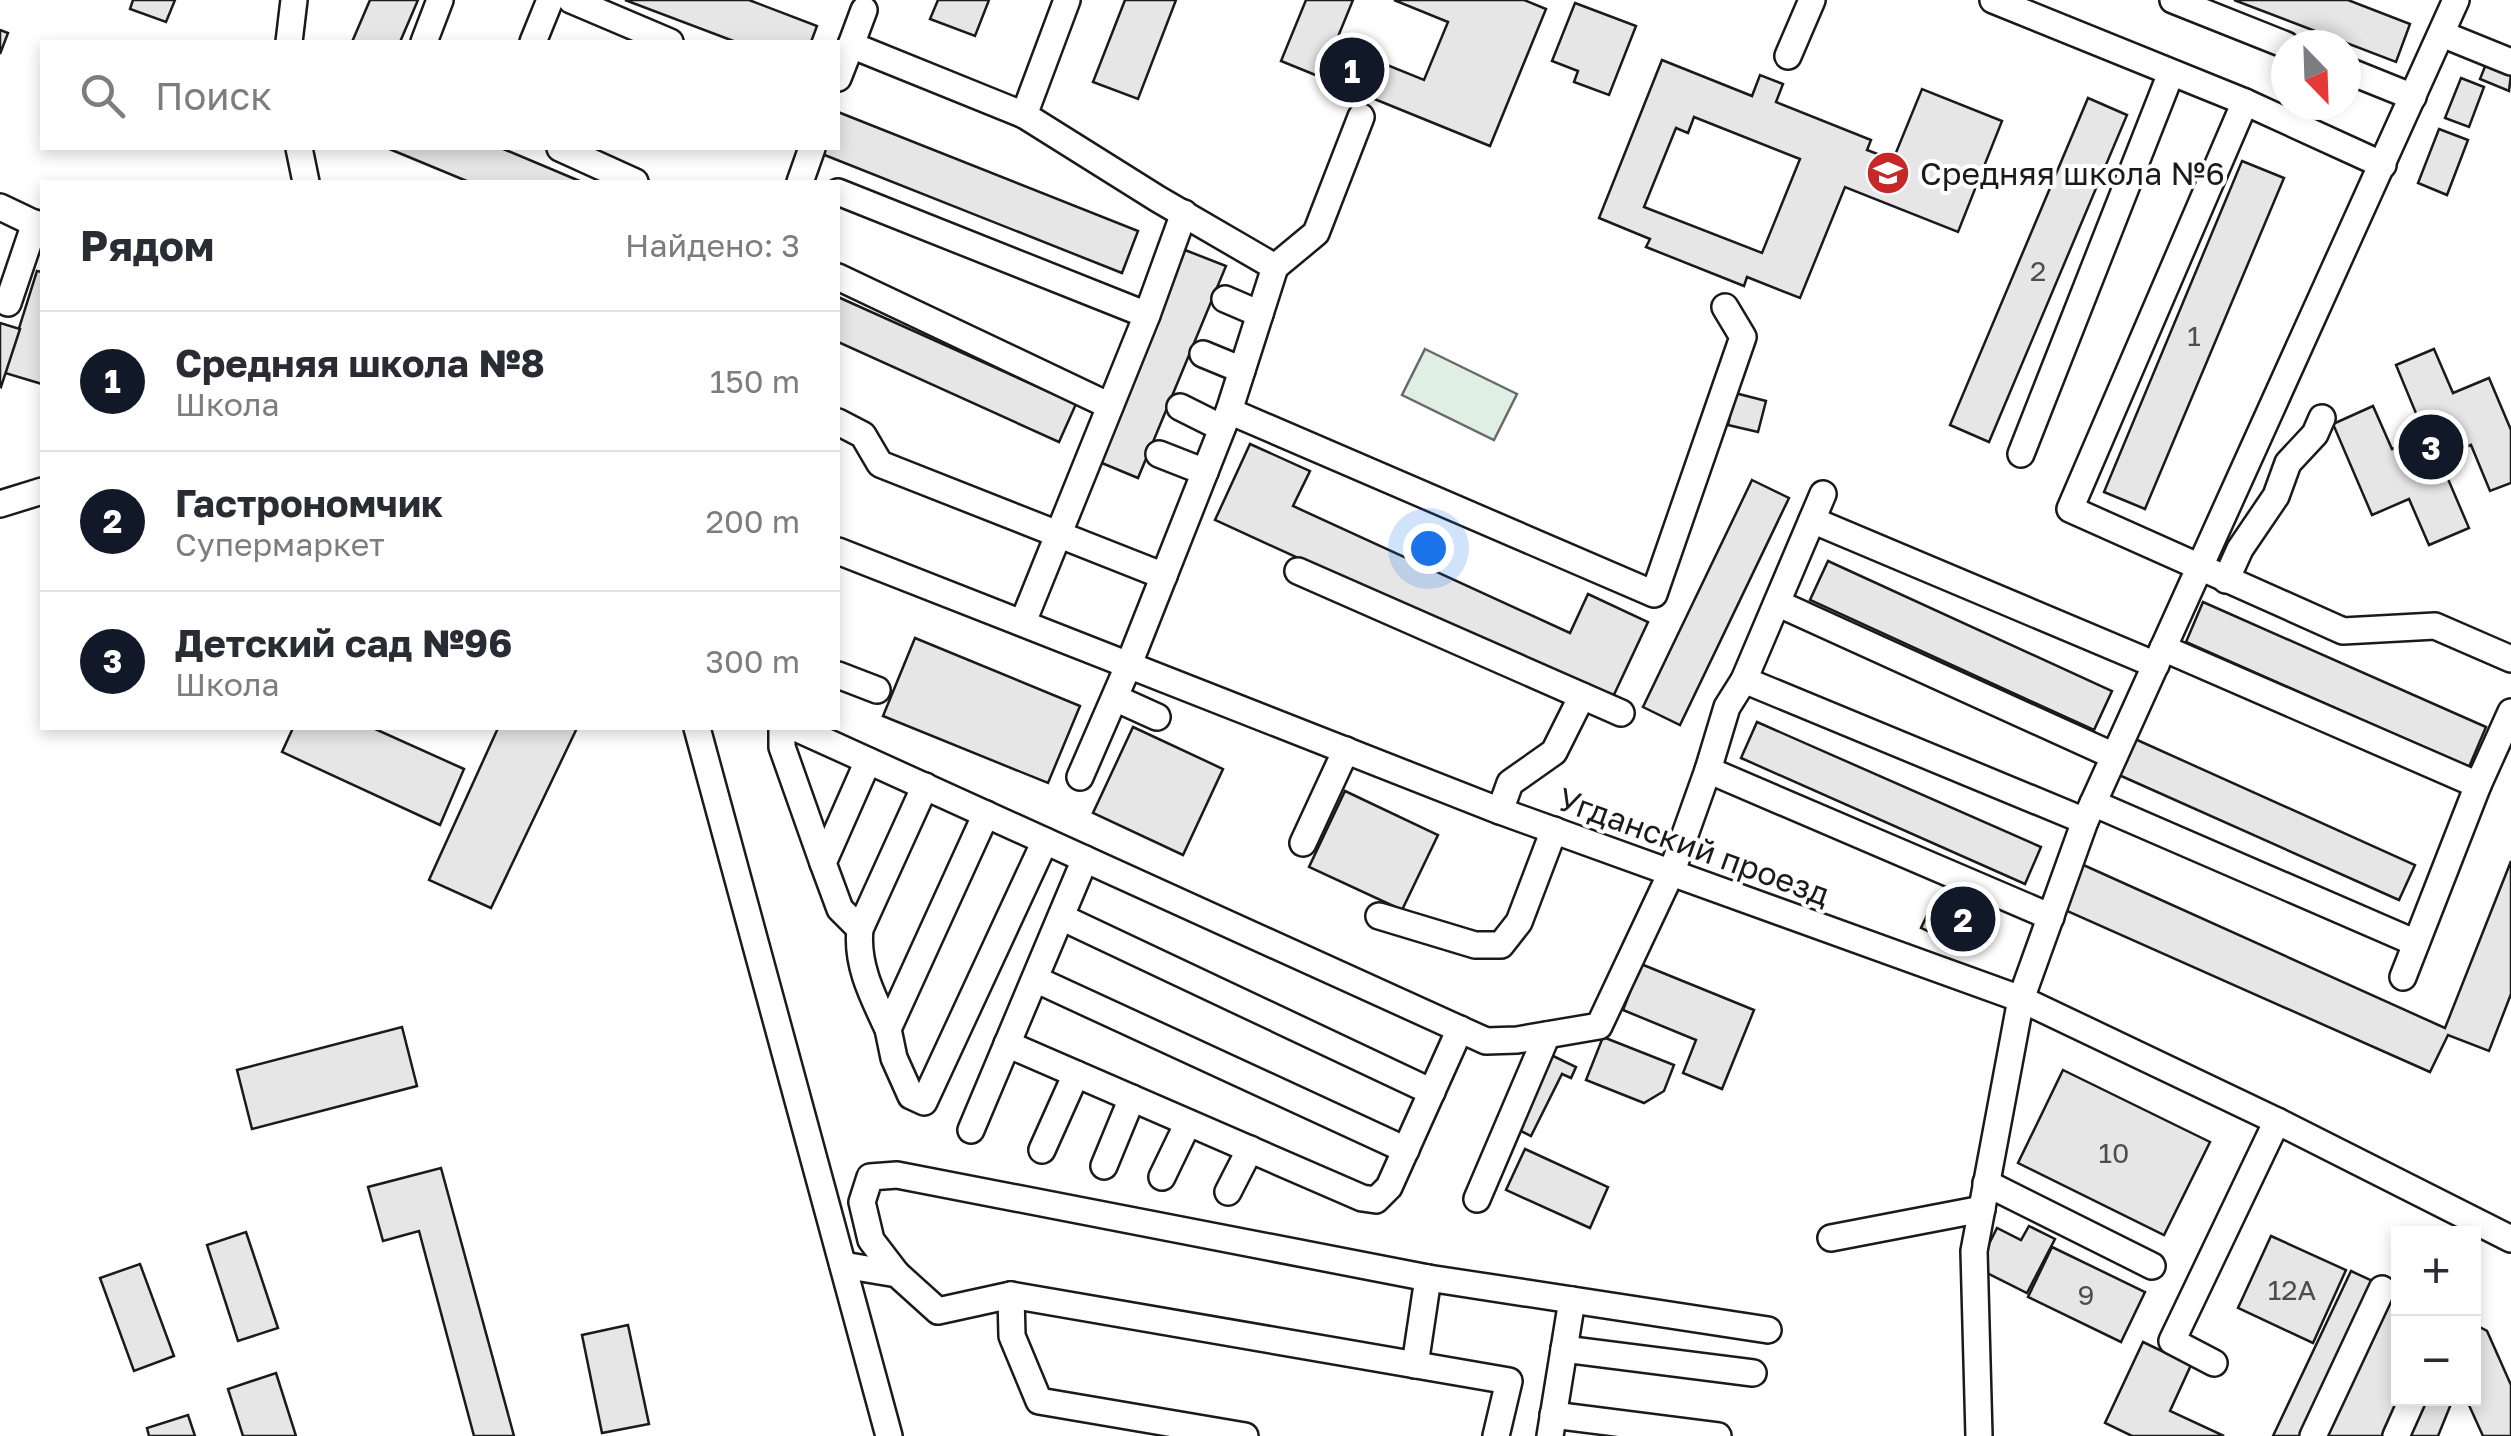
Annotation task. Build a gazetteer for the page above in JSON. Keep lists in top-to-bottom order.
{
  "streets": {
    "street": ["Угданский проезд"]
  },
  "places": {
    "school or university": ["Средняя школа №6"]
  },
  "house_numbers": [
    "2",
    "1",
    "10",
    "12А",
    "9"
  ],
  "north": "bottom right",
  "page": {
    "pins": ["1", "3", "2"],
    "search": "Поиск",
    "heading": ["Рядом", "Найдено: 3"],
    "list": [
      {
        "mark": "1",
        "name": "Средняя школа №8",
        "note": "Школа",
        "value": "150 m"
      },
      {
        "mark": "2",
        "name": "Гастрономчик",
        "note": "Супермаркет",
        "value": "200 m"
      },
      {
        "mark": "3",
        "name": "Детский сад №96",
        "note": "Школа",
        "value": "300 m"
      }
    ],
    "map_buttons": ["+", "−"]
  }
}
